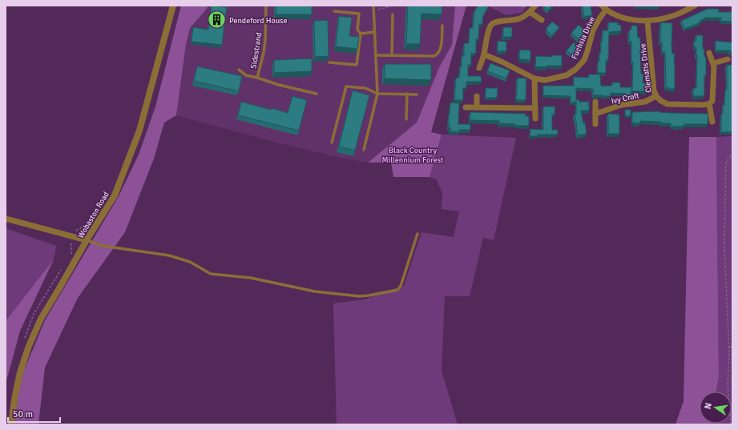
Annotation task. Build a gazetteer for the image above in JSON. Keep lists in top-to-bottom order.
{
  "streets": {
    "street": [
      "Fuchsia Drive",
      "Clematis Drive",
      "Ivy Croft",
      "Wobaston Road"
    ],
    "lane": ["Sidestrand"]
  },
  "crossings": [
    ["Clematis Drive", "Ivy Croft"]
  ],
  "parks": ["Black Country Millennium Forest"],
  "places": {
    "building": ["Pendeford House"]
  },
  "scale_bar": "50 m",
  "north": "left"
}
